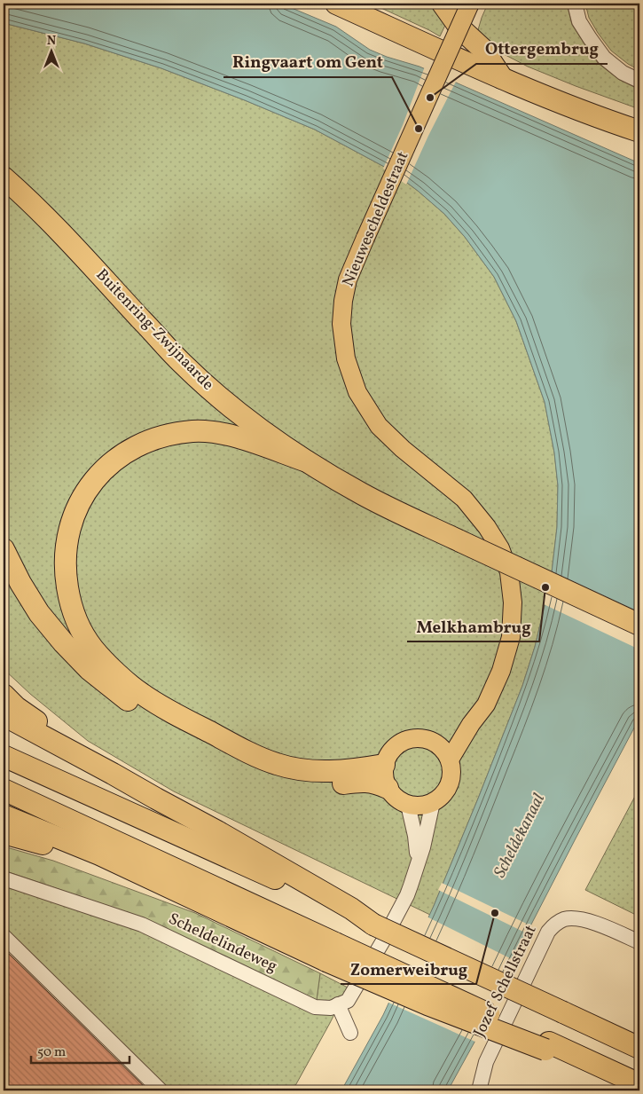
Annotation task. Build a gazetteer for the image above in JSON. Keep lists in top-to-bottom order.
{
  "streets": {
    "highway": ["Buitenring-Zwijnaarde"],
    "main road": ["Nieuwescheldestraat"],
    "street": ["Scheldelindeweg", "Jozef Schellstraat"]
  },
  "water": ["Scheldekanaal"],
  "places": [
    "Ottergembrug",
    "Ringvaart om Gent",
    "Melkhambrug",
    "Zomerweibrug"
  ],
  "scale_bar": "50 m",
  "north": "top"
}
